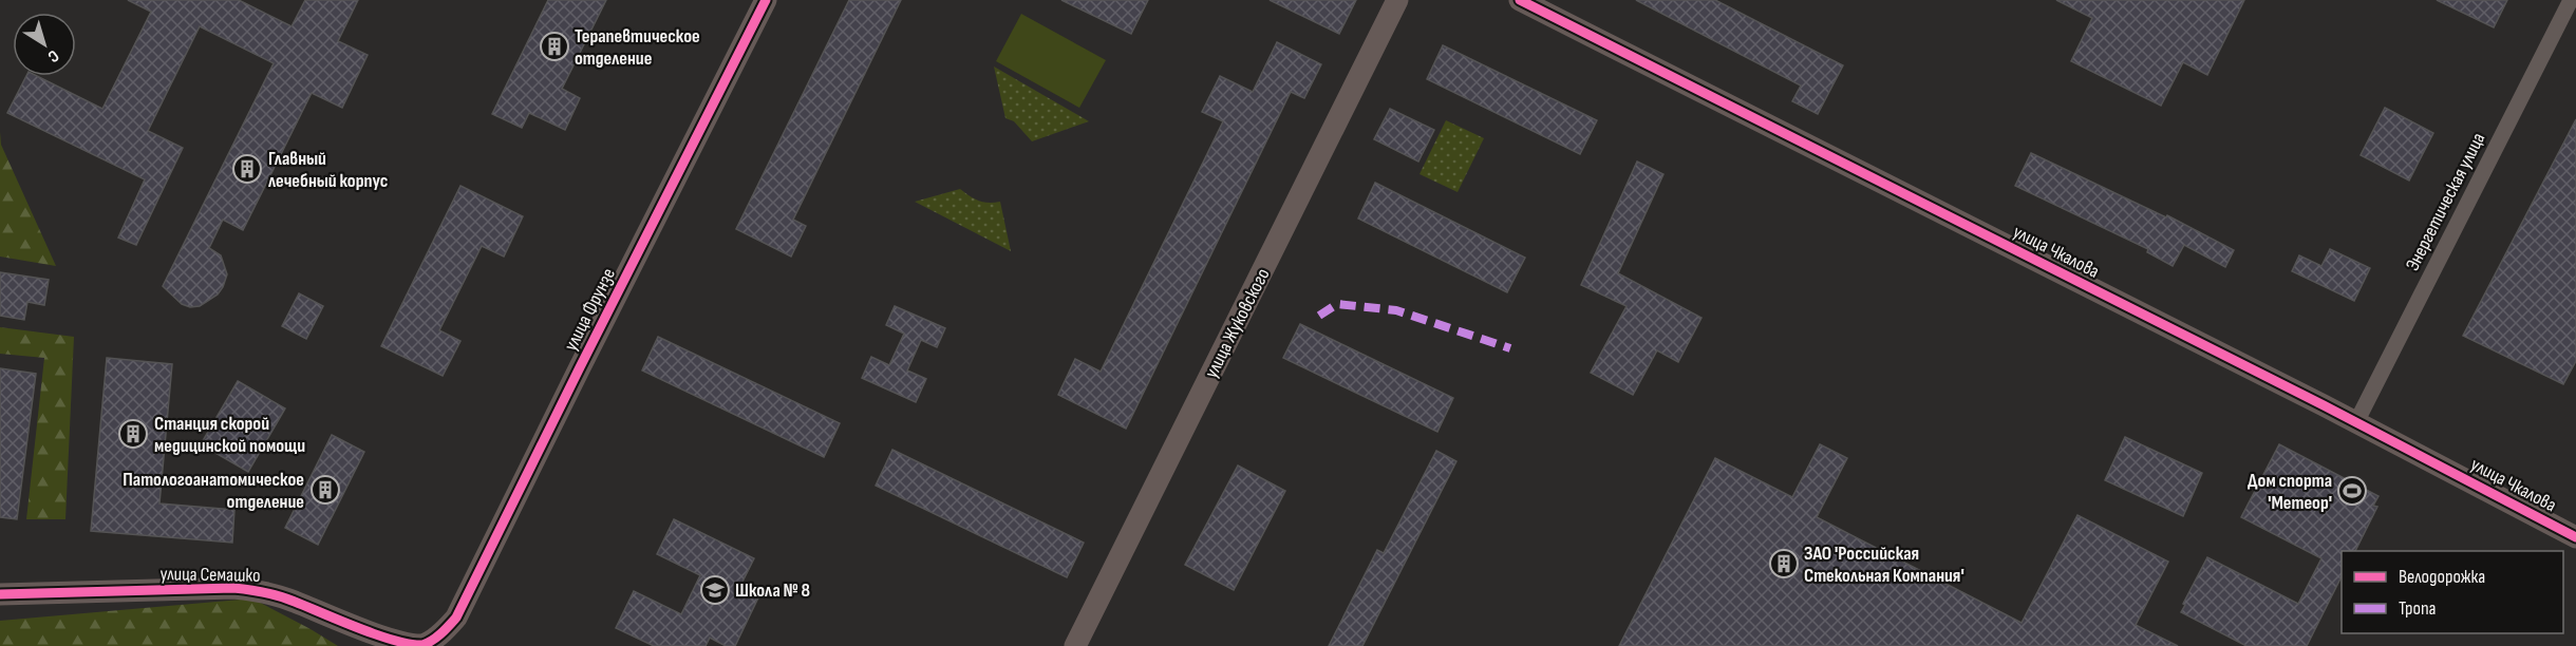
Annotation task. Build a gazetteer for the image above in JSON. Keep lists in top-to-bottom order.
{
  "streets": {
    "street": [
      "Энергетическая улица",
      "улица Чкалова",
      "улица Фрунзе",
      "улица Жуковского",
      "улица Семашко"
    ]
  },
  "crossings": [
    ["Энергетическая улица", "улица Чкалова"],
    ["улица Фрунзе", "улица Семашко"]
  ],
  "places": {
    "building": [
      "Терапевтическое отделение",
      "Главный лечебный корпус",
      "Станция скорой медицинской помощи",
      "Патологоанатомическое отделение",
      "ЗАО 'Российская Стекольная Компания'"
    ],
    "sports": ["Дом спорта 'Метеор'"],
    "school or university": ["Школа № 8"]
  },
  "legend": ["Велодорожка", "Тропа"],
  "north": "bottom right"
}
